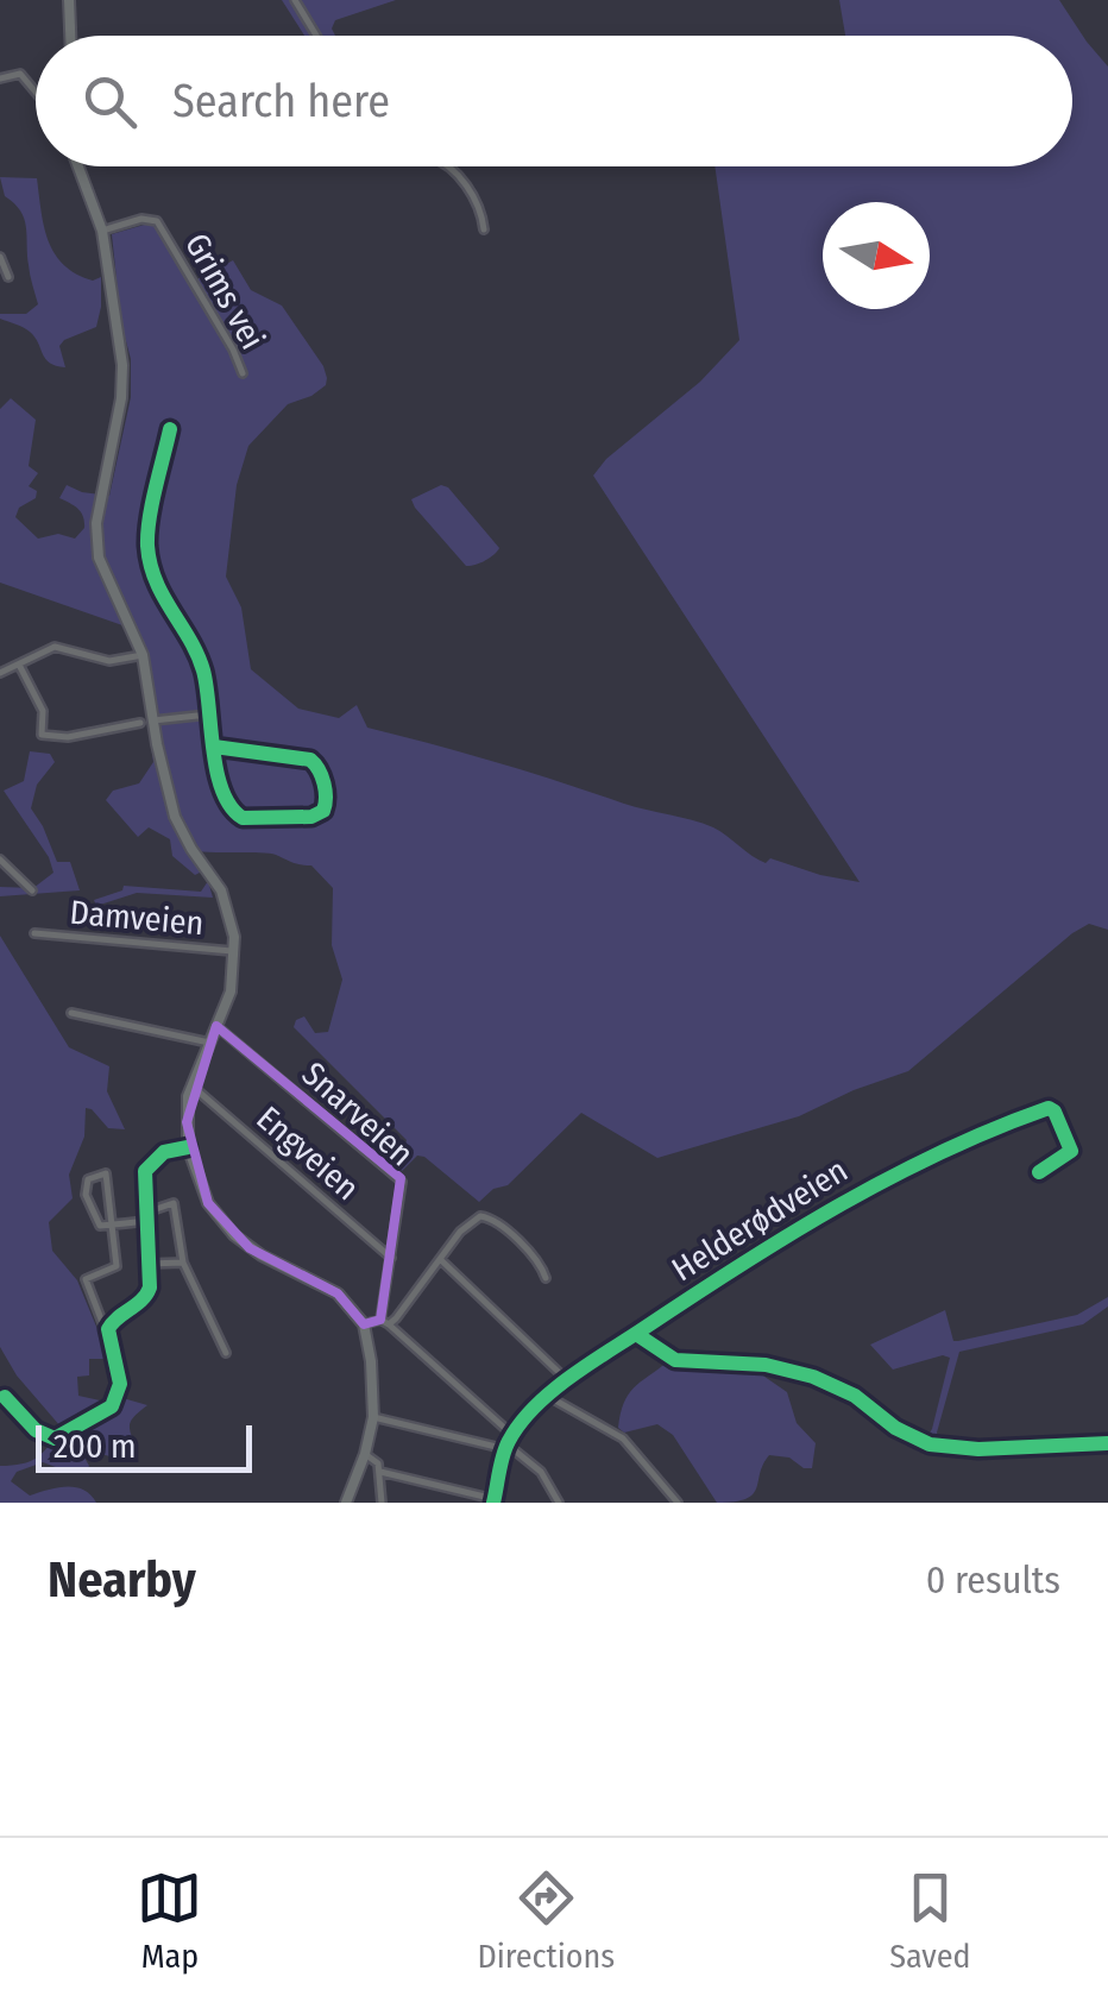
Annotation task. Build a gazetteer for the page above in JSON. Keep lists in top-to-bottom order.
{
  "streets": {
    "street": [
      "Grims vei",
      "Damveien",
      "Snarveien",
      "Engveien",
      "Helderødveien"
    ]
  },
  "crossings": [
    ["Snarveien", "Engveien"]
  ],
  "scale_bar": "200 m",
  "north": "right",
  "page": {
    "search": "Search here",
    "scale": "200 m",
    "heading": ["Nearby", "0 results"],
    "nav": ["Map", "Directions", "Saved"]
  }
}
